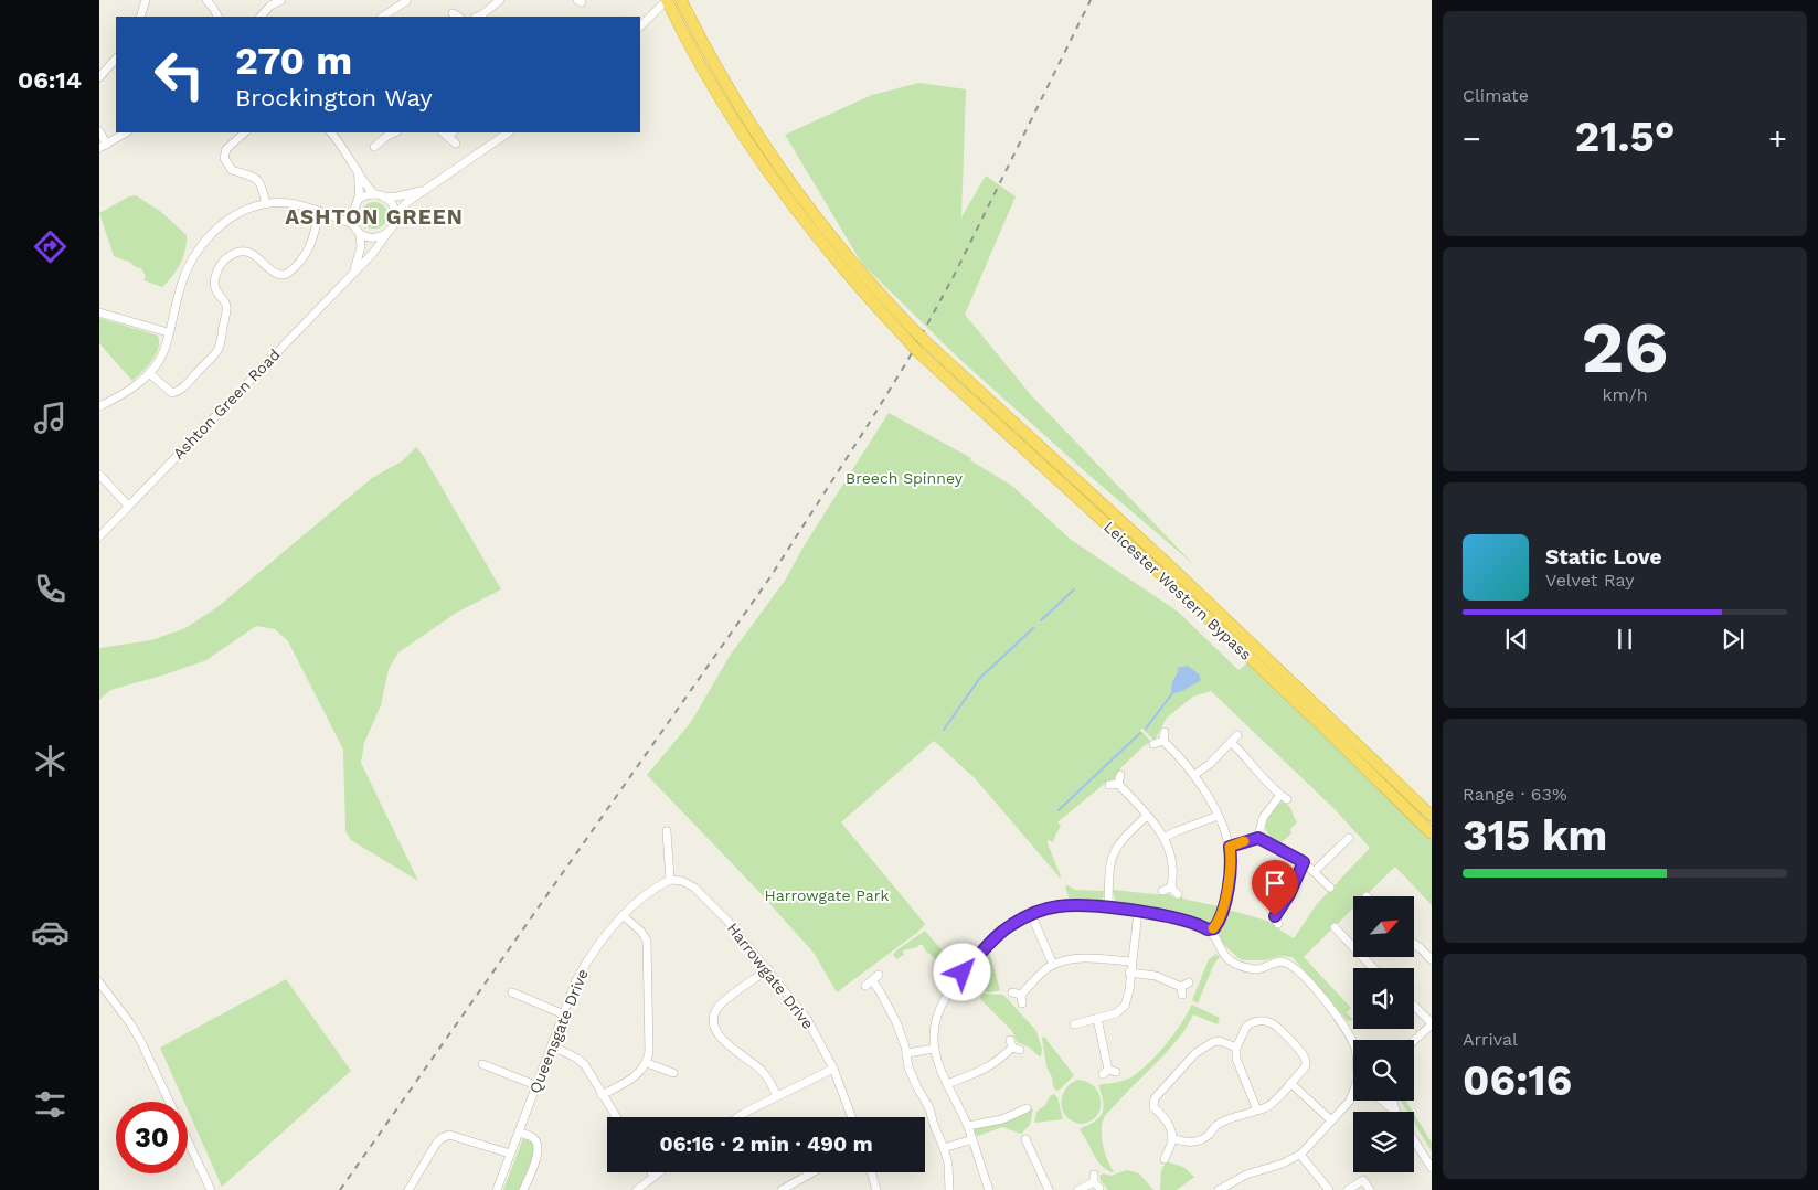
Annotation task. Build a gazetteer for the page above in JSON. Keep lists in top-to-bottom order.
{
  "streets": {
    "highway": ["Leicester Western Bypass"],
    "street": ["Ashton Green Road", "Harrowgate Drive", "Queensgate Drive"]
  },
  "crossings": [
    ["Harrowgate Drive", "Queensgate Drive"]
  ],
  "districts": ["ASHTON GREEN"],
  "parks": ["Breech Spinney", "Harrowgate Park"],
  "north": "top right",
  "page": {
    "tabs": "06:14",
    "tile": [
      "Climate",
      ["26", "km/h"],
      ["Range · 63%", "315 km"],
      ["Arrival", "06:16"]
    ],
    "turn": ["270 m", "Brockington Way"],
    "heat": ["−", "21.5°", "+"],
    "song": ["Static Love", "Velvet Ray"],
    "limit": "30",
    "trip": "06:16 · 2 min · 490 m"
  }
}
